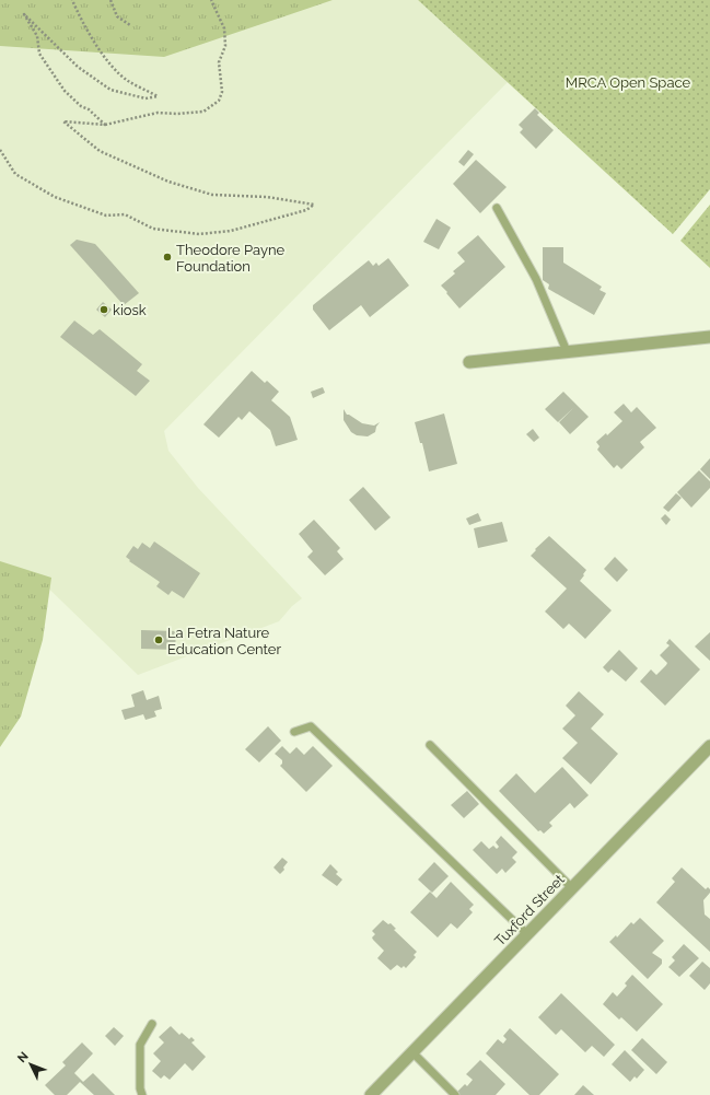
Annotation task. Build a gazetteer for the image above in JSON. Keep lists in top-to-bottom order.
{
  "streets": {
    "street": ["Tuxford Street"]
  },
  "parks": ["MRCA Open Space"],
  "places": ["Theodore Payne Foundation", "kiosk", "La Fetra Nature Education Center"],
  "north": "top left"
}
